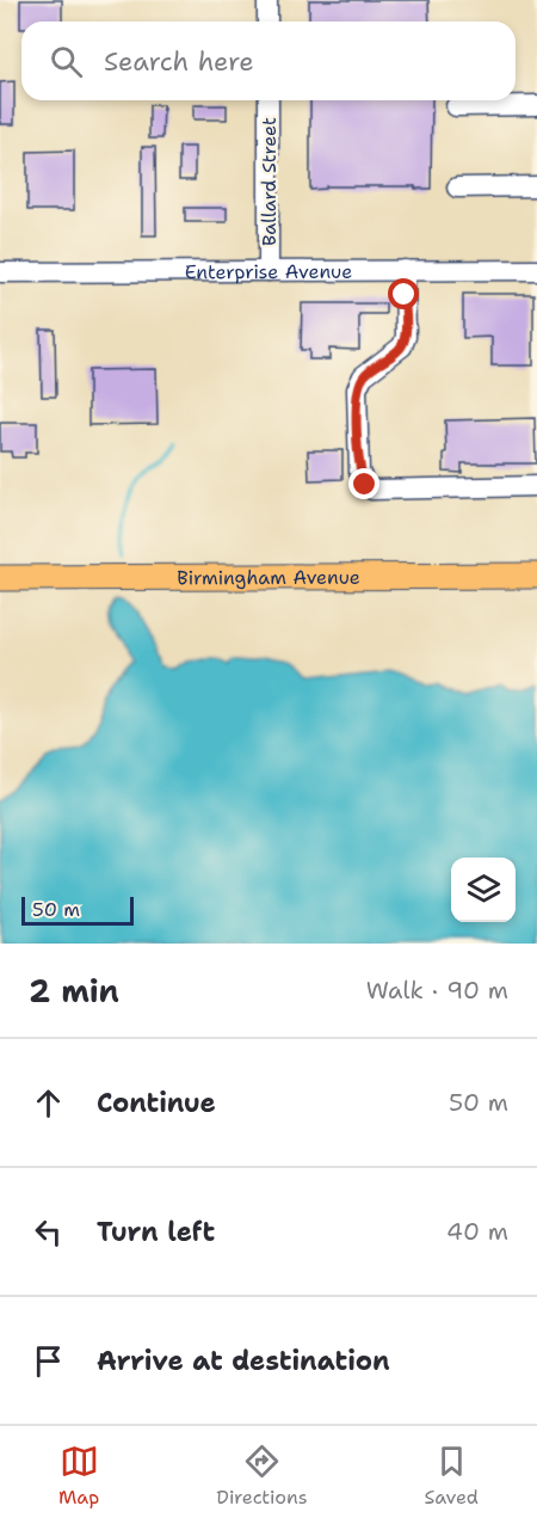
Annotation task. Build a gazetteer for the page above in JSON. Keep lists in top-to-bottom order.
{
  "streets": {
    "main road": ["Birmingham Avenue"],
    "street": ["Ballard Street", "Enterprise Avenue"]
  },
  "crossings": [
    ["Ballard Street", "Enterprise Avenue"]
  ],
  "scale_bar": "50 m",
  "page": {
    "search": "Search here",
    "scale": "50 m",
    "heading": ["2 min", "Walk · 90 m"],
    "list": [
      ["Continue", "50 m"],
      ["Turn left", "40 m"],
      "Arrive at destination"
    ],
    "nav": ["Map", "Directions", "Saved"]
  }
}
